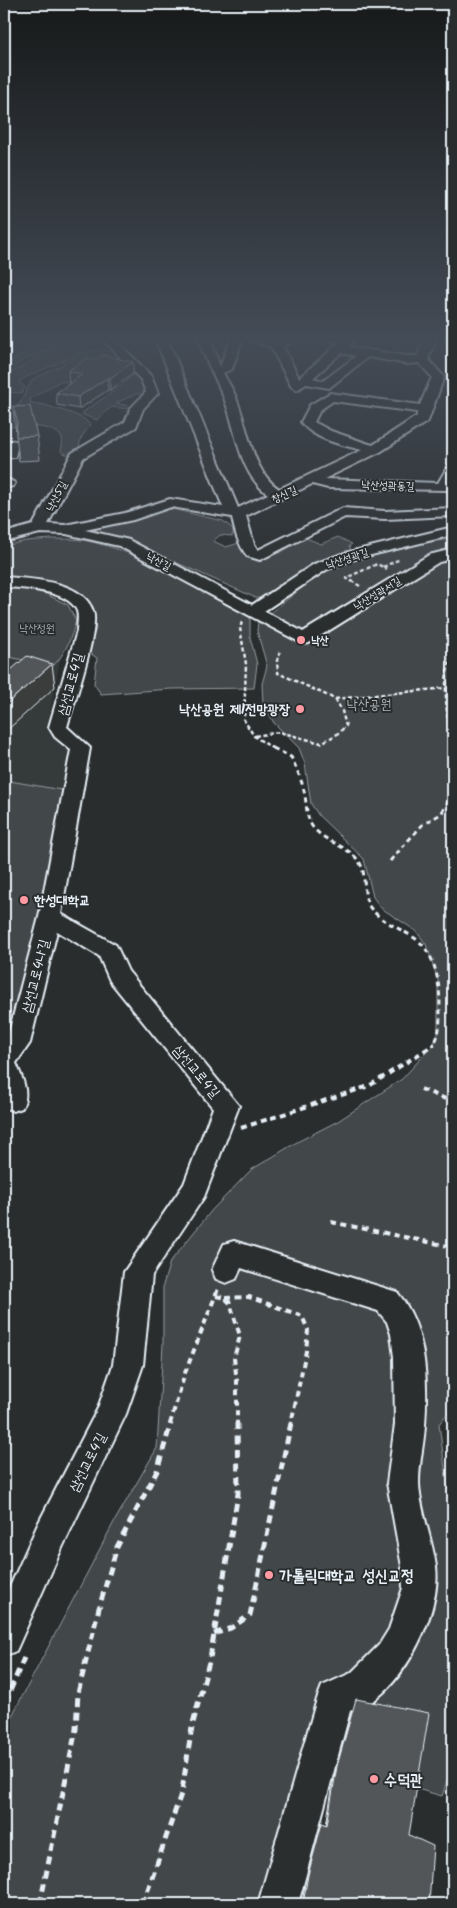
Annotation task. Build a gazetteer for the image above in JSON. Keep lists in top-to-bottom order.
{
  "streets": {
    "street": [
      "낙산성곽동길",
      "창신길",
      "낙산5길",
      "낙산성곽길",
      "낙산길",
      "낙산성곽서길",
      "삼선교로4길",
      "삼선교로4나길"
    ]
  },
  "crossings": [
    ["낙산성곽동길", "창신길"],
    ["낙산5길", "낙산길"],
    ["낙산성곽길", "낙산길"],
    ["낙산길", "낙산성곽서길"],
    ["삼선교로4길", "삼선교로4나길"]
  ],
  "parks": ["낙산정원", "낙산공원"],
  "places": [
    "낙산",
    "낙산공원 제1전망광장",
    "한성대학교",
    "가톨릭대학교 성신교정",
    "수덕관"
  ]
}
